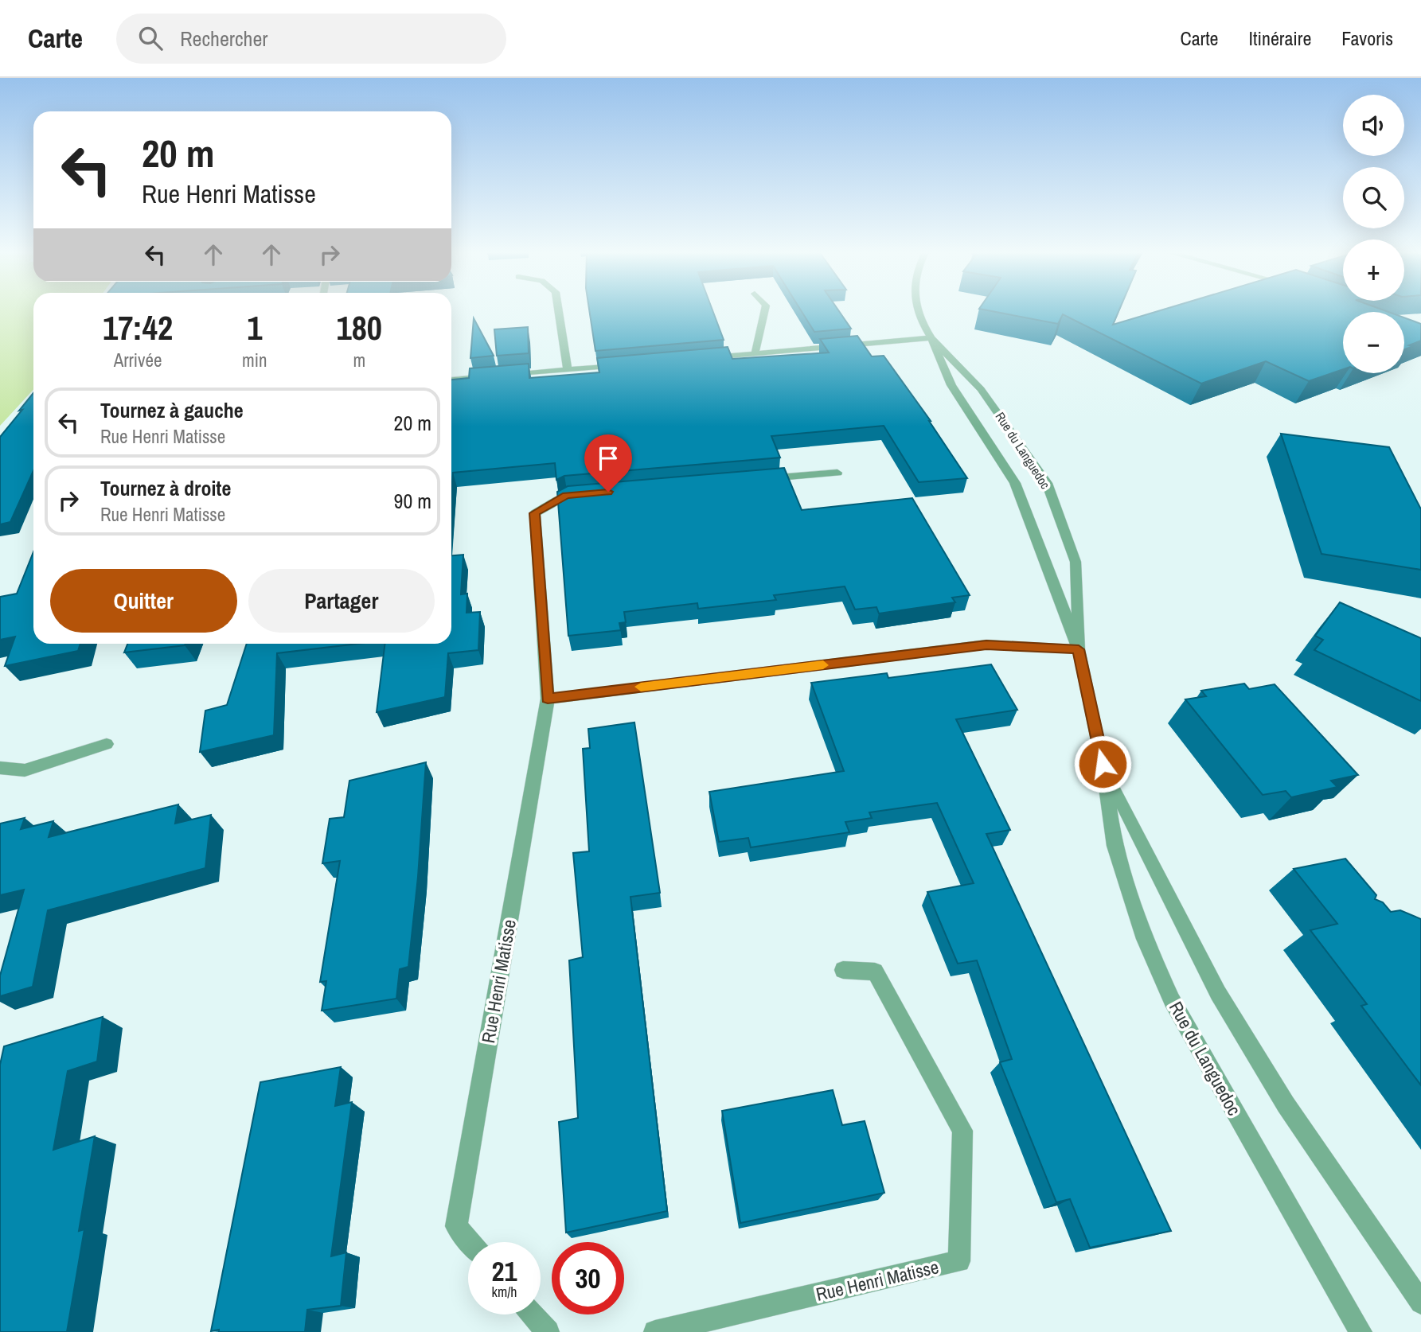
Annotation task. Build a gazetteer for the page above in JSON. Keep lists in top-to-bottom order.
{
  "streets": {
    "street": ["Rue du Languedoc", "Rue Henri Matisse"]
  },
  "page": {
    "header": "Carte",
    "search": "Rechercher",
    "nav": ["Carte", "Itinéraire", "Favoris"],
    "map_buttons": ["+", "−"],
    "turn": ["20 m", "Rue Henri Matisse"],
    "eta": [
      "17:42",
      "Arrivée",
      "1",
      "min",
      "180",
      "m"
    ],
    "list": [
      {
        "name": "Tournez à gauche",
        "note": "Rue Henri Matisse",
        "value": "20 m"
      },
      {
        "name": "Tournez à droite",
        "note": "Rue Henri Matisse",
        "value": "90 m"
      }
    ],
    "buttons": ["Quitter", "Partager"],
    "speed": "21 km/h",
    "limit": "30"
  }
}
